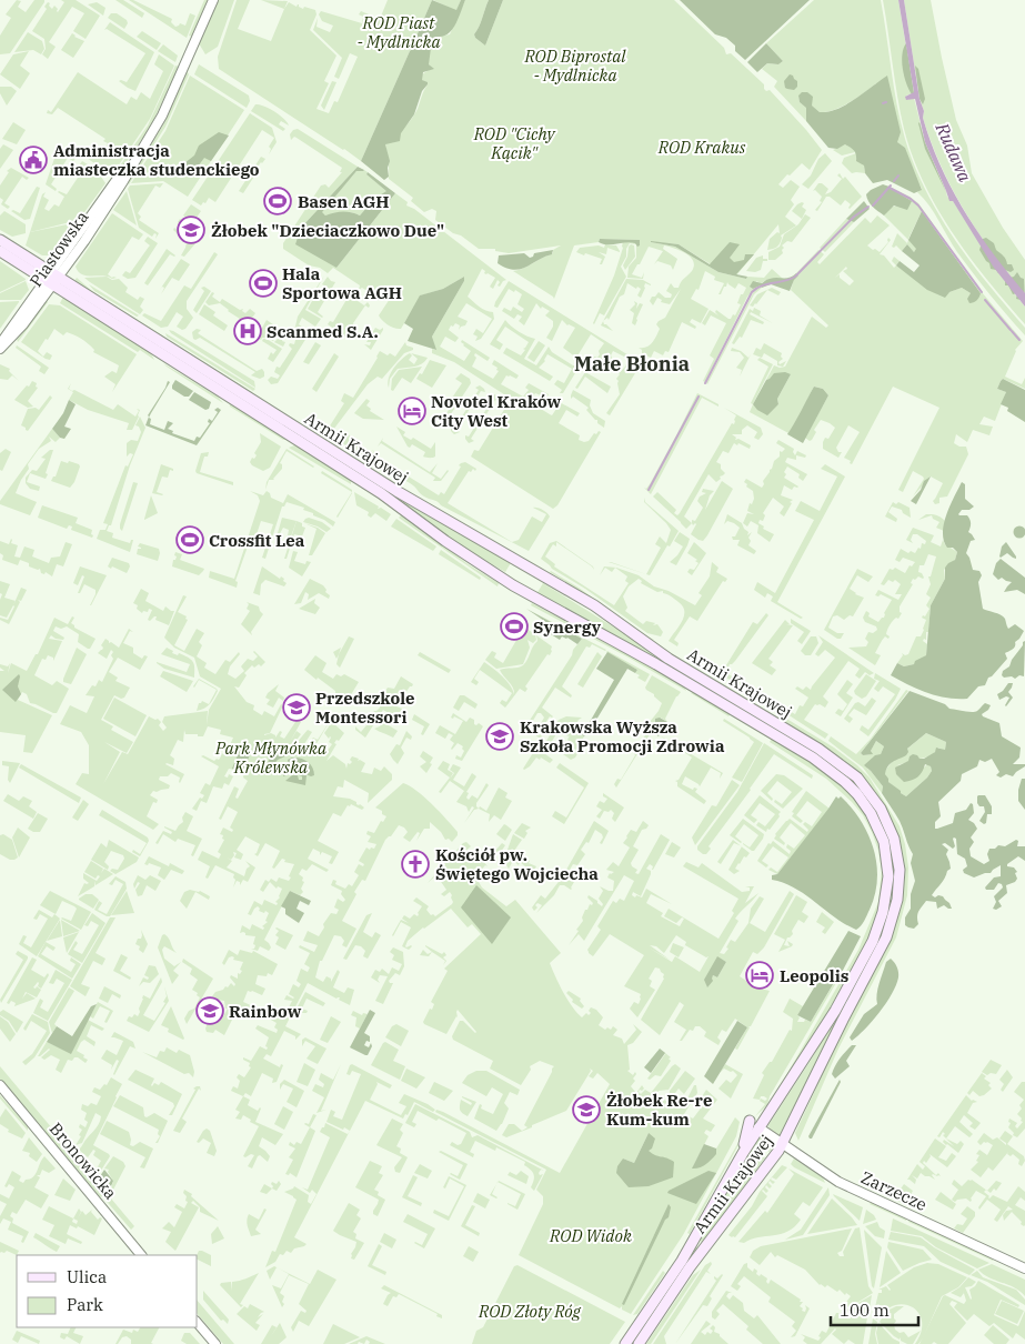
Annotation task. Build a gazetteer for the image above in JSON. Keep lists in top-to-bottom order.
{
  "streets": {
    "main road": ["Armii Krajowej"],
    "street": ["Piastowska", "Bronowicka", "Zarzecze"]
  },
  "crossings": [
    ["Piastowska", "Armii Krajowej"],
    ["Armii Krajowej", "Zarzecze"]
  ],
  "districts": ["Małe Błonia"],
  "water": ["Rudawa"],
  "parks": [
    "ROD Piast - Mydlnicka",
    "ROD Biprostal - Mydlnicka",
    "ROD \"Cichy Kącik\"",
    "ROD Krakus",
    "Park Młynówka Królewska",
    "ROD Widok",
    "ROD Złoty Róg"
  ],
  "places": {
    "public building": ["Administracja miasteczka studenckiego"],
    "sports": [
      "Basen AGH",
      "Hala Sportowa AGH",
      "Crossfit Lea",
      "Synergy"
    ],
    "school or university": [
      "Żłobek \"Dzieciaczkowo Due\"",
      "Przedszkole Montessori",
      "Krakowska Wyższa Szkoła Promocji Zdrowia",
      "Rainbow",
      "Żłobek Re-re Kum-kum"
    ],
    "hospital": ["Scanmed S.A."],
    "hotel": ["Novotel Kraków City West", "Leopolis"],
    "church": ["Kościół pw. Świętego Wojciecha"]
  },
  "legend": ["Ulica", "Park"],
  "scale_bar": "100 m"
}
